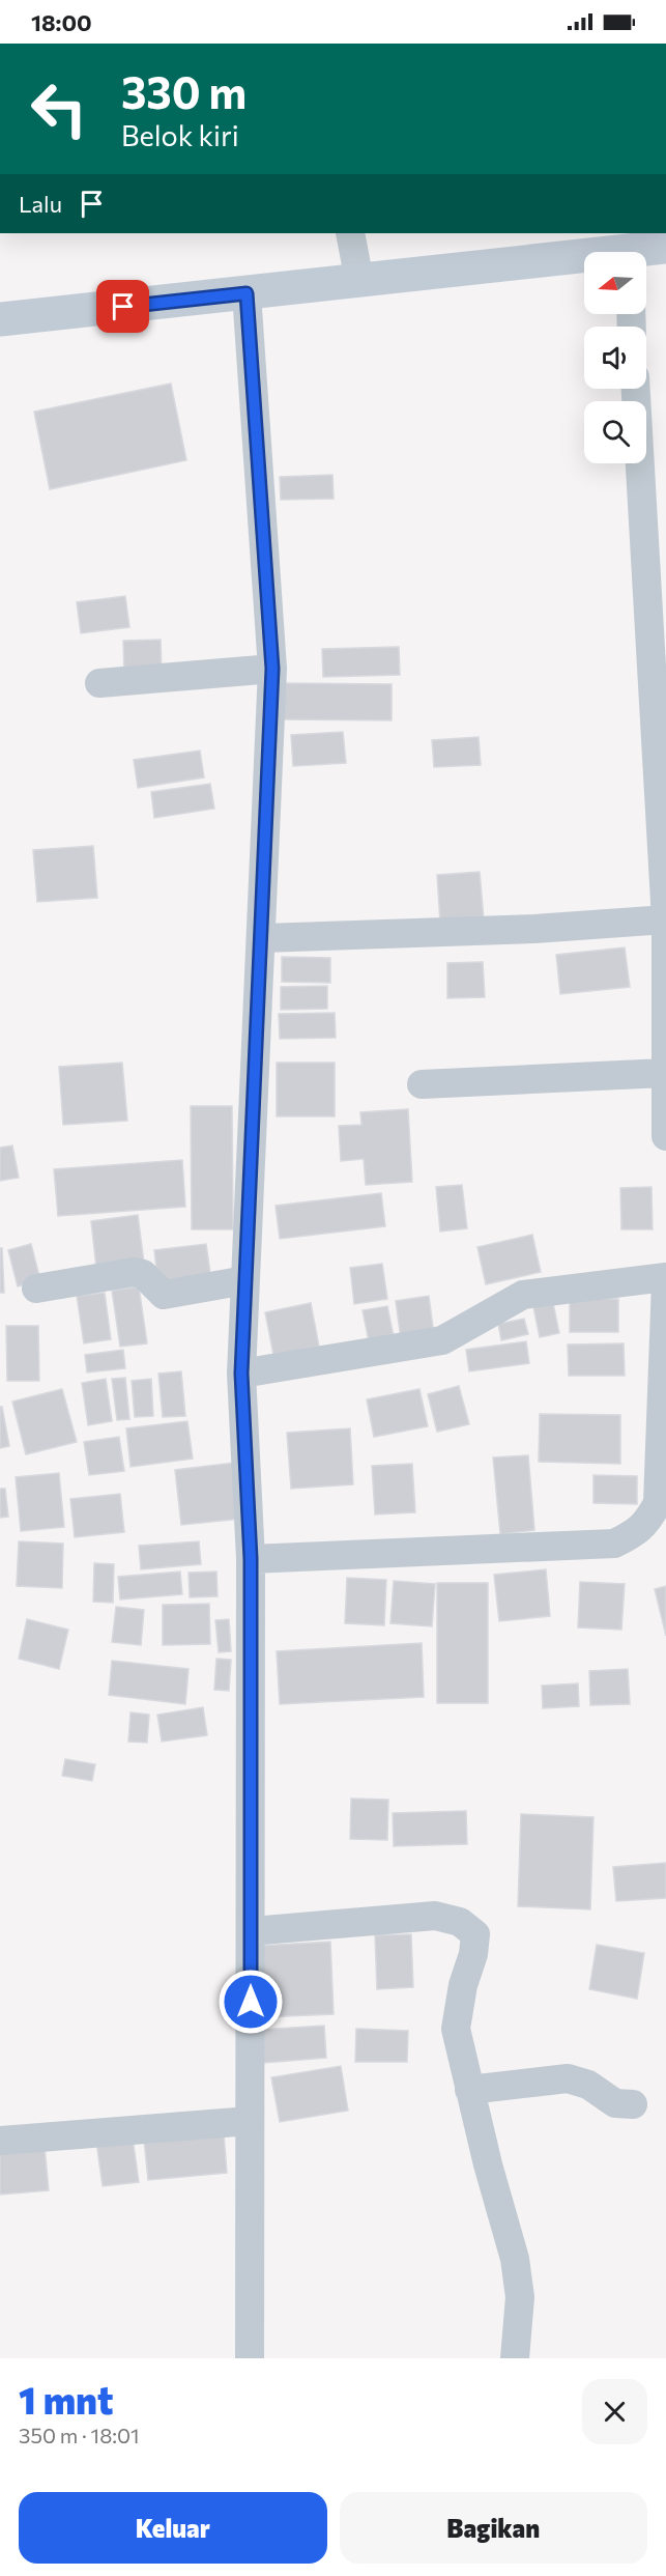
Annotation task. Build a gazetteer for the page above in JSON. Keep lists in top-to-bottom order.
{
  "north": "left",
  "page": {
    "status": "18:00",
    "turn": ["330 m", "Belok kiri"],
    "then": "Lalu",
    "heading": ["1 mnt", "350 m · 18:01"],
    "buttons": ["Keluar", "Bagikan"]
  }
}
